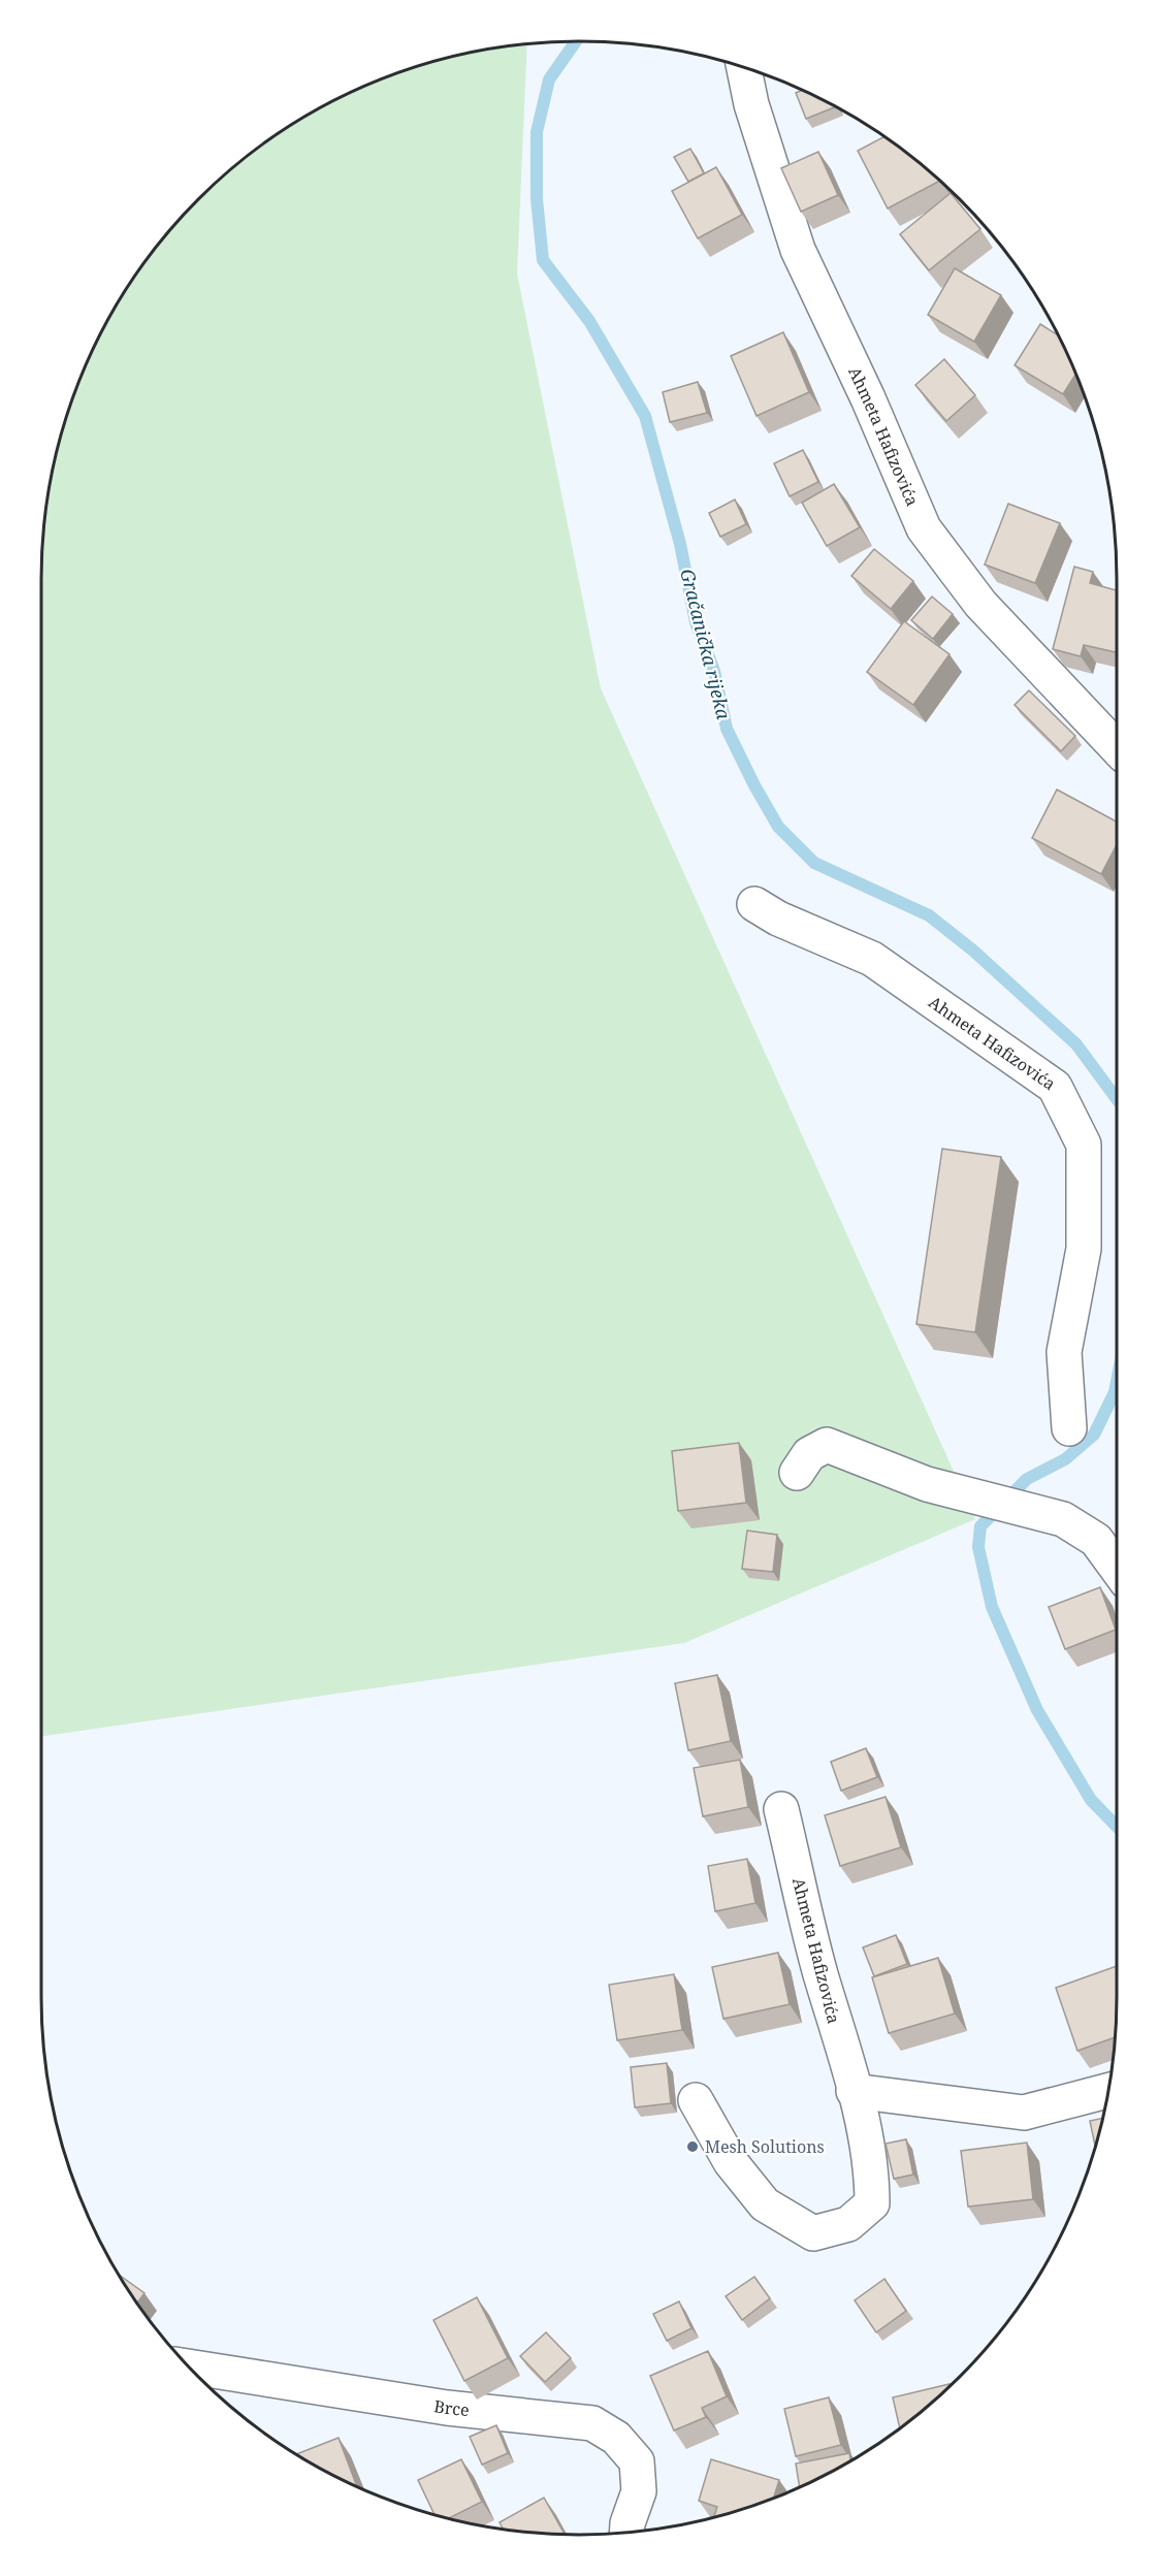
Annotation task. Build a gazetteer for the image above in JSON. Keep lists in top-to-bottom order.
{
  "streets": {
    "street": ["Ahmeta Hafizovića", "Brce"]
  },
  "water": ["Gračanička rijeka"],
  "places": ["Mesh Solutions"]
}
